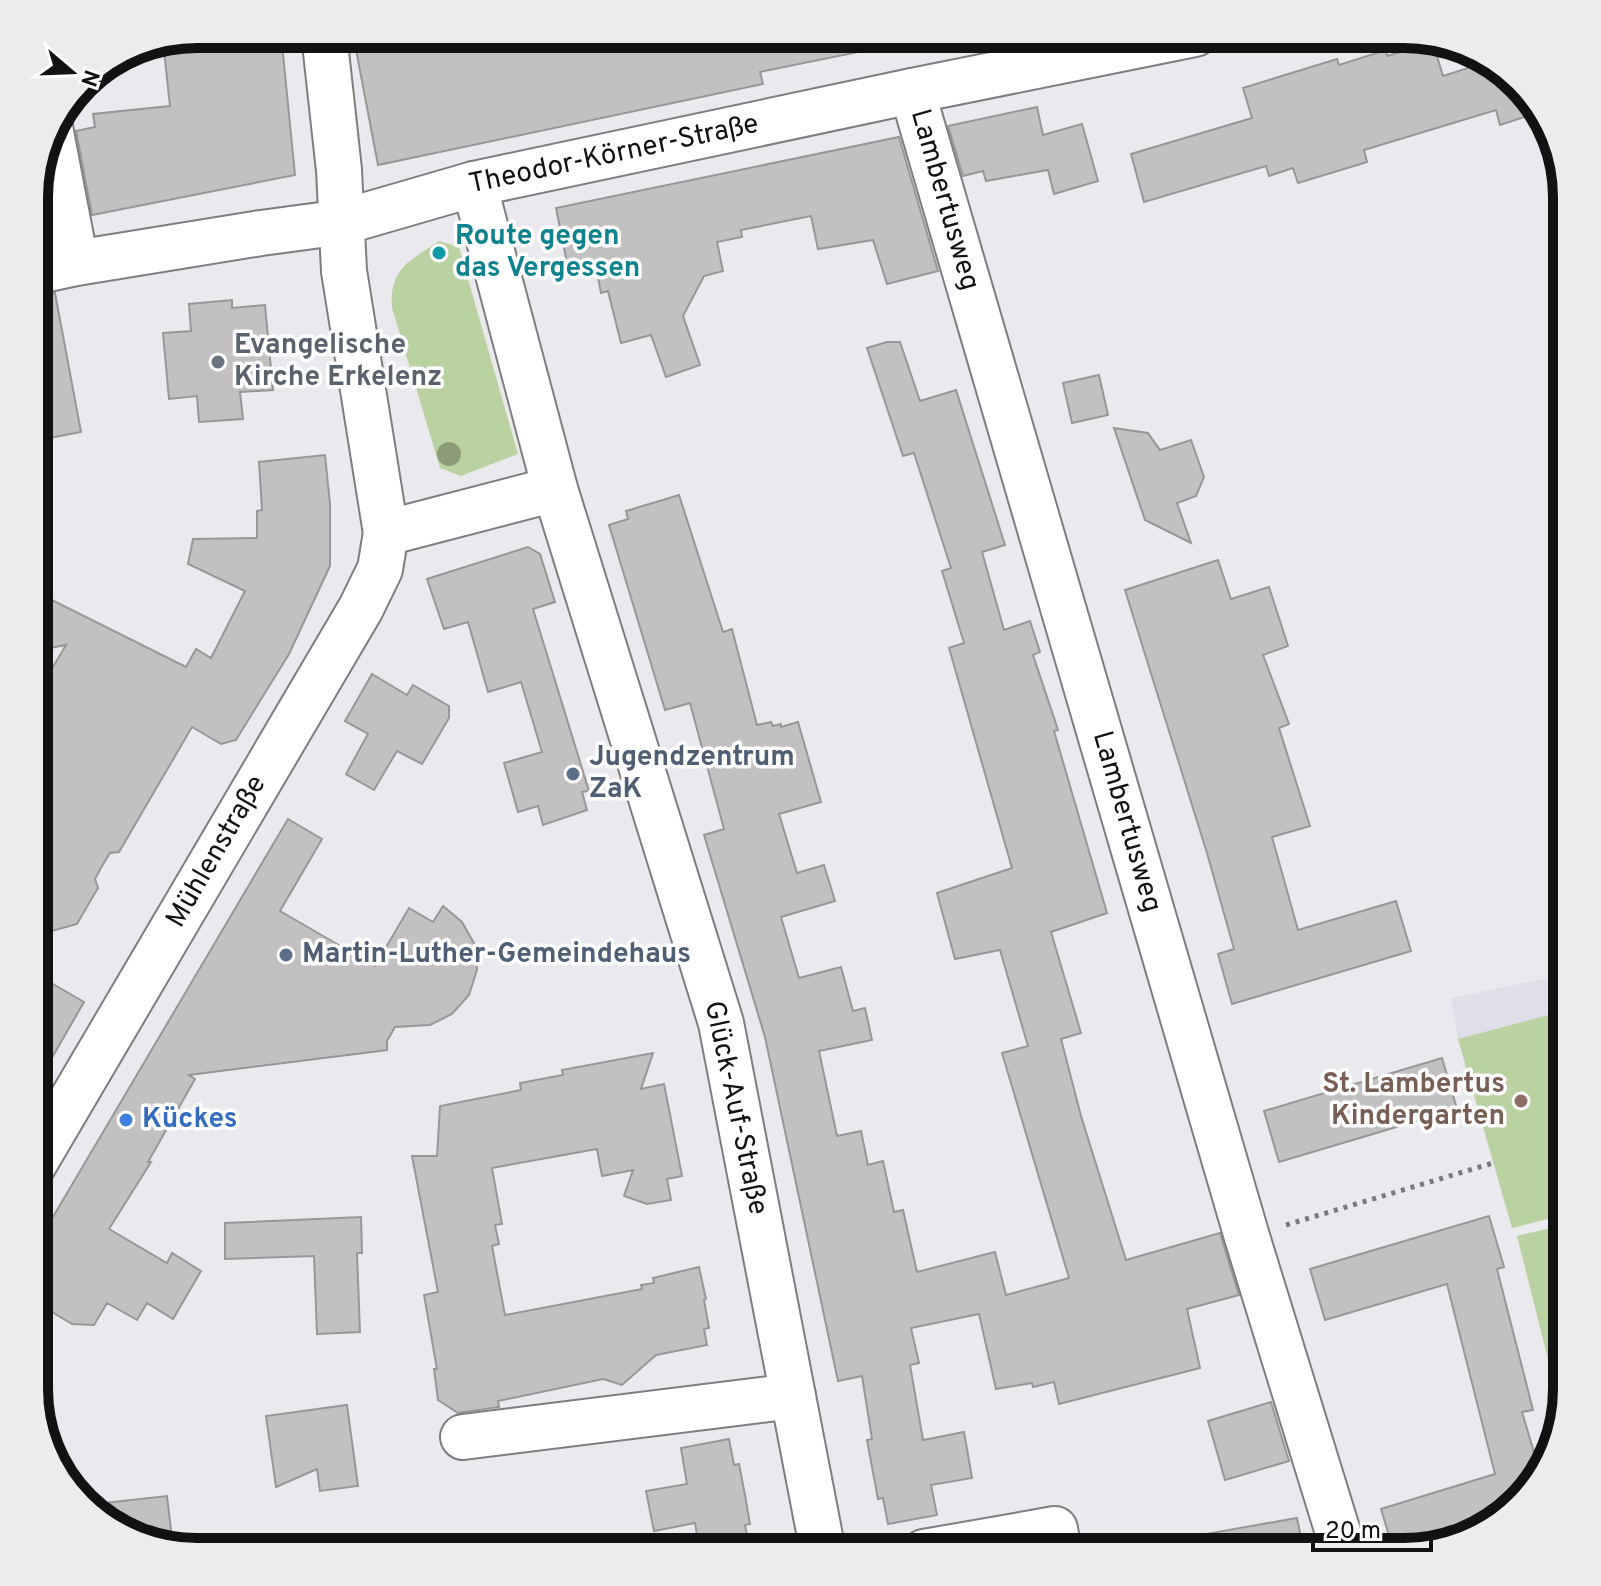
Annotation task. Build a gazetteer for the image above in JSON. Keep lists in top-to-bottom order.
{
  "streets": {
    "street": [
      "Theodor-Körner-Straße",
      "Lambertusweg",
      "Mühlenstraße",
      "Glück-Auf-Straße"
    ]
  },
  "crossings": [
    ["Theodor-Körner-Straße", "Lambertusweg"],
    ["Theodor-Körner-Straße", "Glück-Auf-Straße"]
  ],
  "places": [
    "Route gegen das Vergessen",
    "Evangelische Kirche Erkelenz",
    "Jugendzentrum ZaK",
    "Martin-Luther-Gemeindehaus",
    "St. Lambertus Kindergarten",
    "Kückes"
  ],
  "scale_bar": "20 m",
  "north": "right"
}
